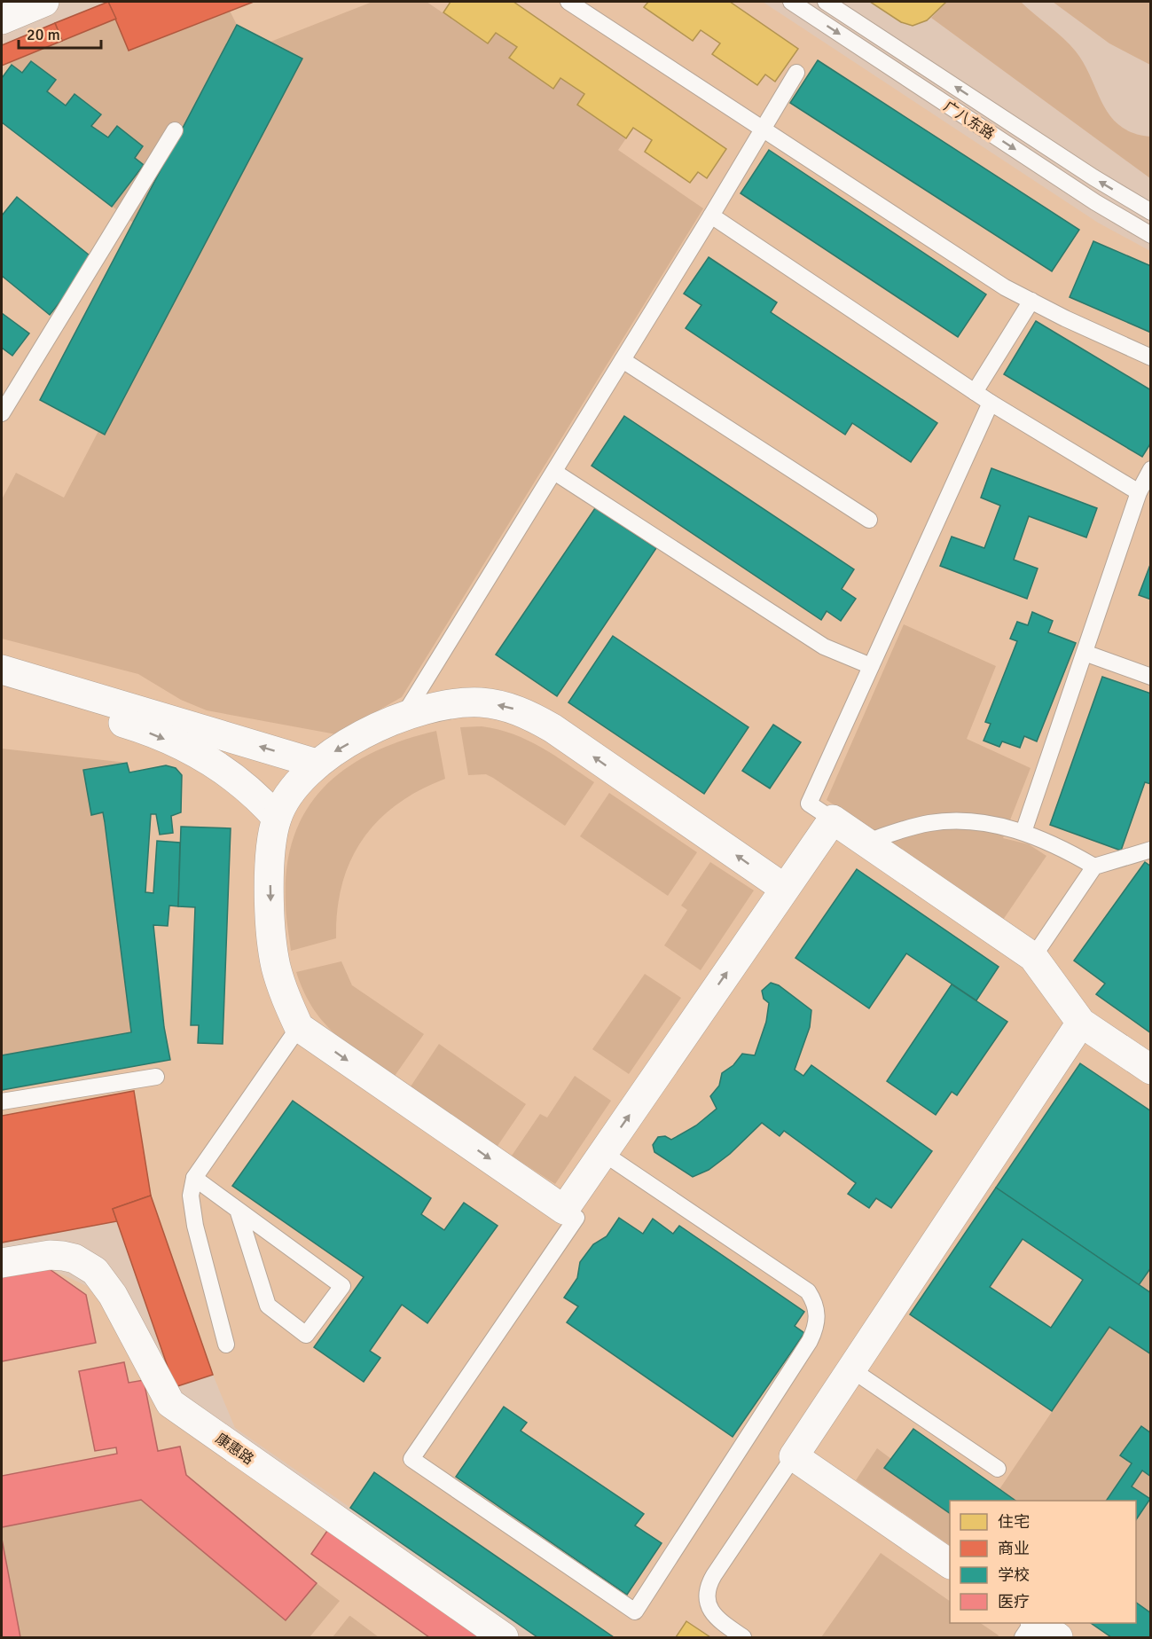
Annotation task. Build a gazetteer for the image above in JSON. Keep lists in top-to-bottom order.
{
  "streets": {
    "street": ["康惠路"],
    "lane": ["广八东路"]
  },
  "legend": [
    "住宅",
    "商业",
    "学校",
    "医疗"
  ],
  "scale_bar": "20 m"
}
